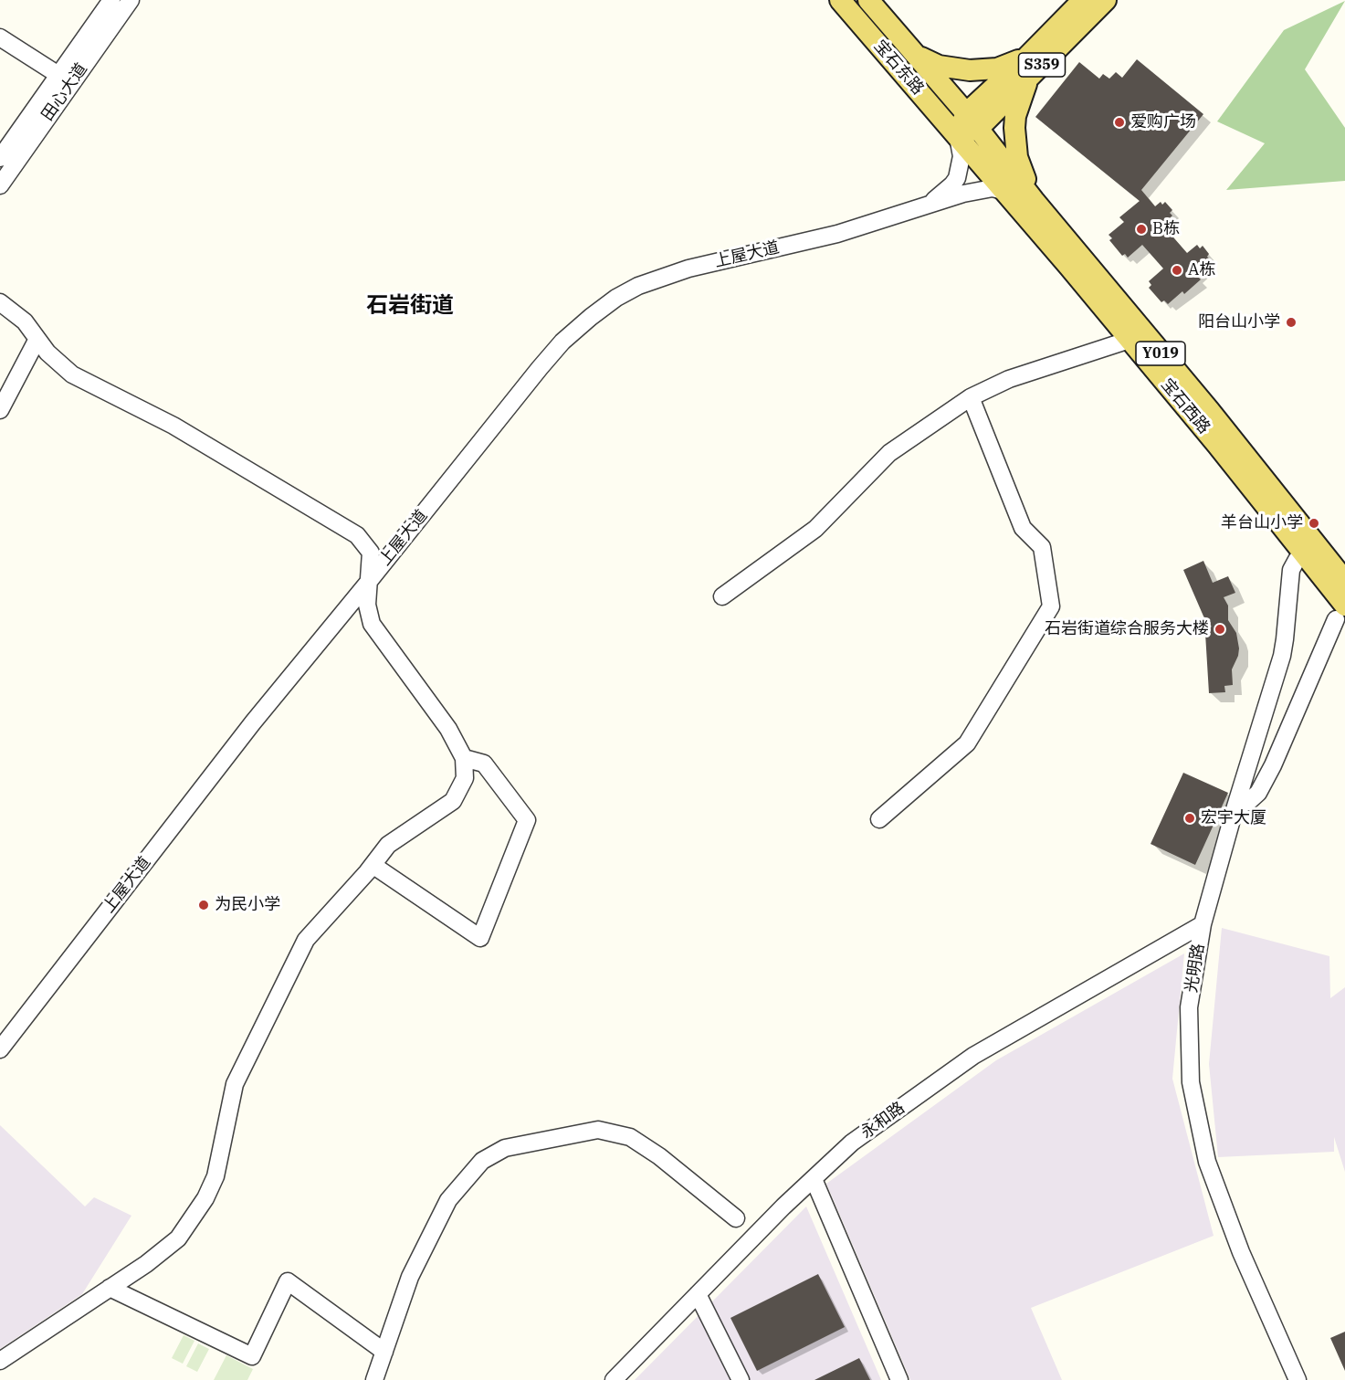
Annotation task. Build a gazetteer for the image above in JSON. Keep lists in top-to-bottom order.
{
  "streets": {
    "main road": [
      "S359",
      "宝石东路",
      "Y019",
      "宝石西路"
    ],
    "street": [
      "田心大道",
      "上屋大道",
      "光明路",
      "永和路"
    ]
  },
  "crossings": [
    ["S359", "宝石东路"],
    ["S359", "上屋大道"],
    ["S359", "宝石西路"],
    ["宝石东路", "上屋大道"],
    ["宝石东路", "宝石西路"],
    ["上屋大道", "宝石西路"],
    ["宝石西路", "光明路"],
    ["光明路", "永和路"]
  ],
  "districts": ["石岩街道"],
  "places": [
    "爱购广场",
    "B栋",
    "A栋",
    "阳台山小学",
    "羊台山小学",
    "石岩街道综合服务大楼",
    "宏宇大厦",
    "为民小学"
  ]
}
